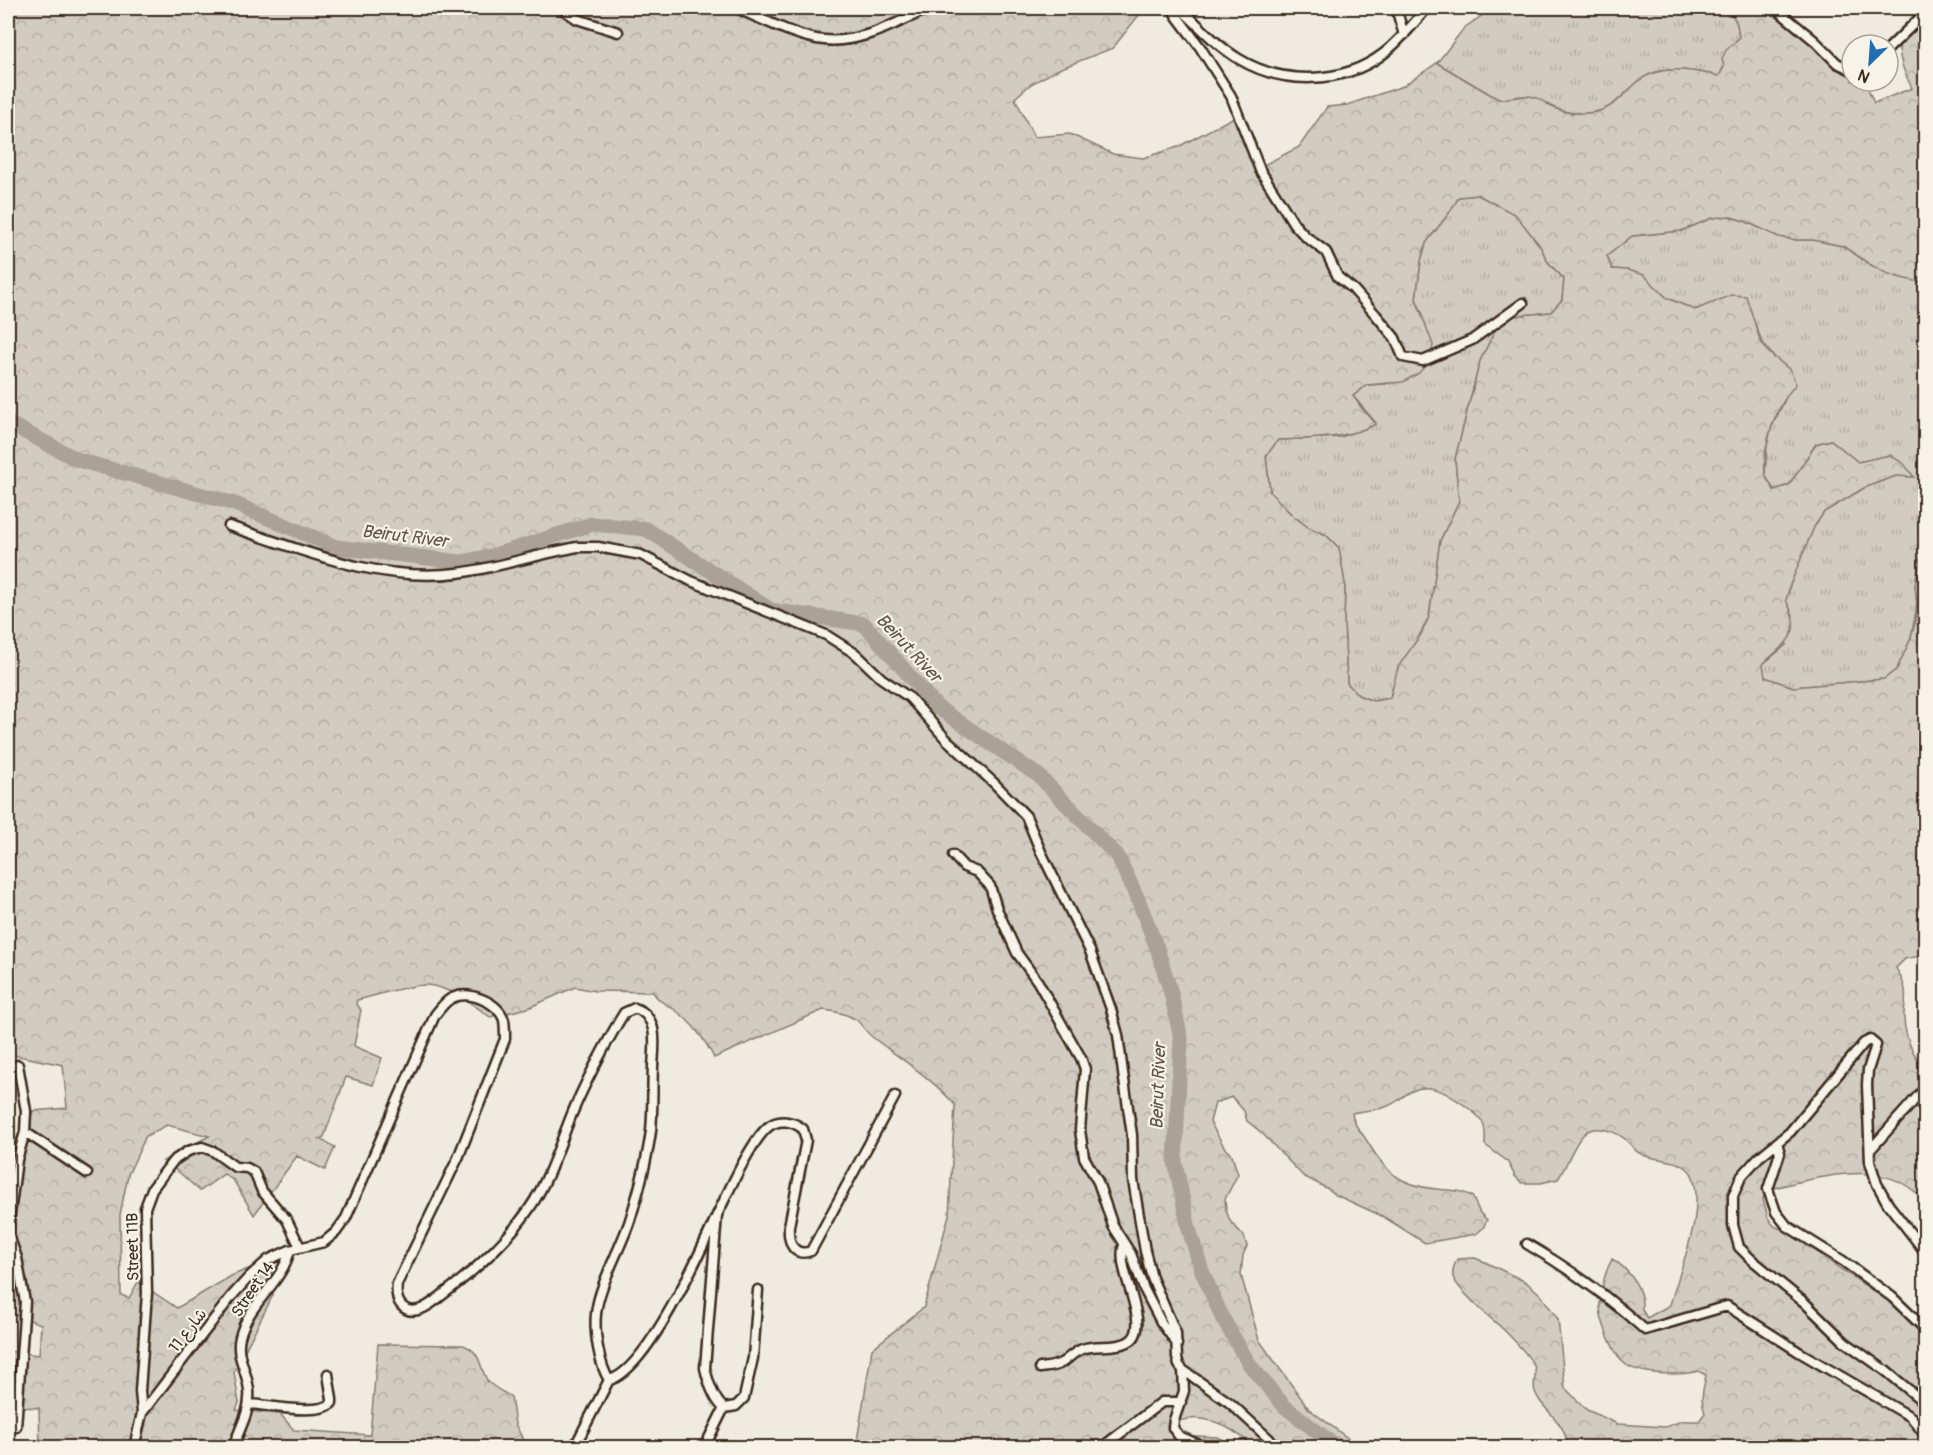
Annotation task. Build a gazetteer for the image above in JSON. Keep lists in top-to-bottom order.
{
  "streets": {
    "street": ["Street 11B", "Street 14", "شارع 11"]
  },
  "crossings": [
    ["Street 11B", "شارع 11"],
    ["Street 14", "شارع 11"]
  ],
  "water": ["Beirut River"],
  "north": "bottom left"
}
